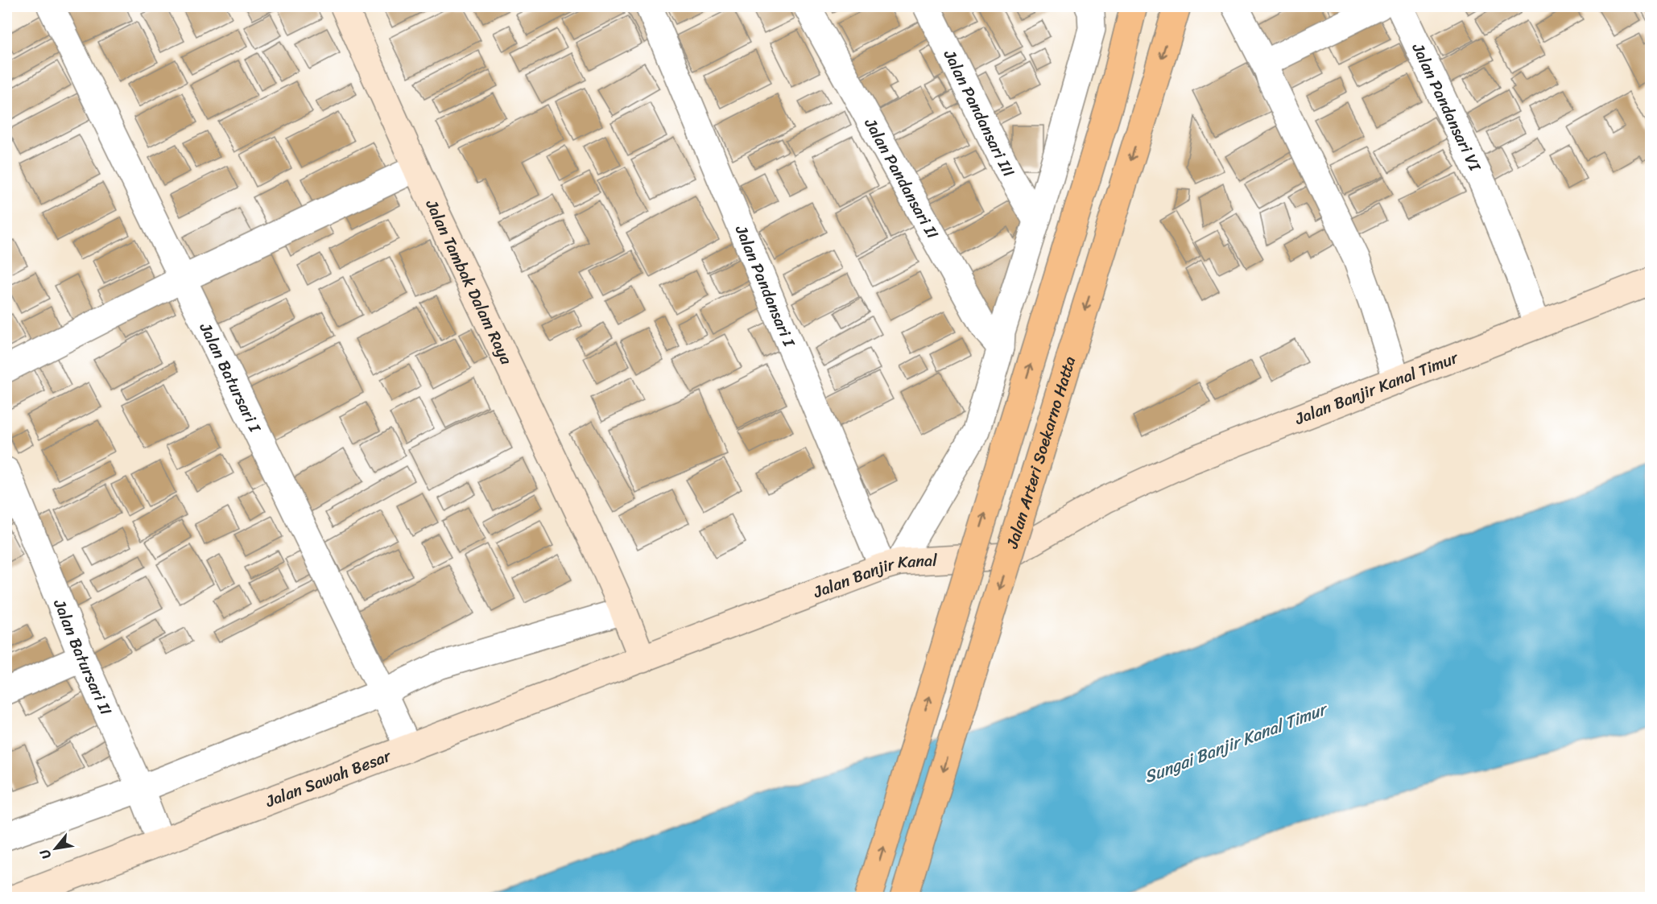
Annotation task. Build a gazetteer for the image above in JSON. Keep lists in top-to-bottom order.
{
  "streets": {
    "main road": ["Jalan Arteri Soekarno Hatta"],
    "street": [
      "Jalan Pandansari VI",
      "Jalan Pandansari III",
      "Jalan Pandansari II",
      "Jalan Tambak Dalam Raya",
      "Jalan Pandansari I",
      "Jalan Batursari I",
      "Jalan Banjir Kanal Timur",
      "Jalan Banjir Kanal",
      "Jalan Batursari II",
      "Jalan Sawah Besar"
    ]
  },
  "crossings": [
    ["Jalan Pandansari VI", "Jalan Banjir Kanal Timur"],
    ["Jalan Tambak Dalam Raya", "Jalan Banjir Kanal"],
    ["Jalan Tambak Dalam Raya", "Jalan Sawah Besar"],
    ["Jalan Pandansari I", "Jalan Banjir Kanal"],
    ["Jalan Batursari I", "Jalan Sawah Besar"],
    ["Jalan Banjir Kanal Timur", "Jalan Banjir Kanal"],
    ["Jalan Banjir Kanal", "Jalan Sawah Besar"],
    ["Jalan Batursari II", "Jalan Sawah Besar"]
  ],
  "water": ["Sungai Banjir Kanal Timur"],
  "north": "bottom left"
}
